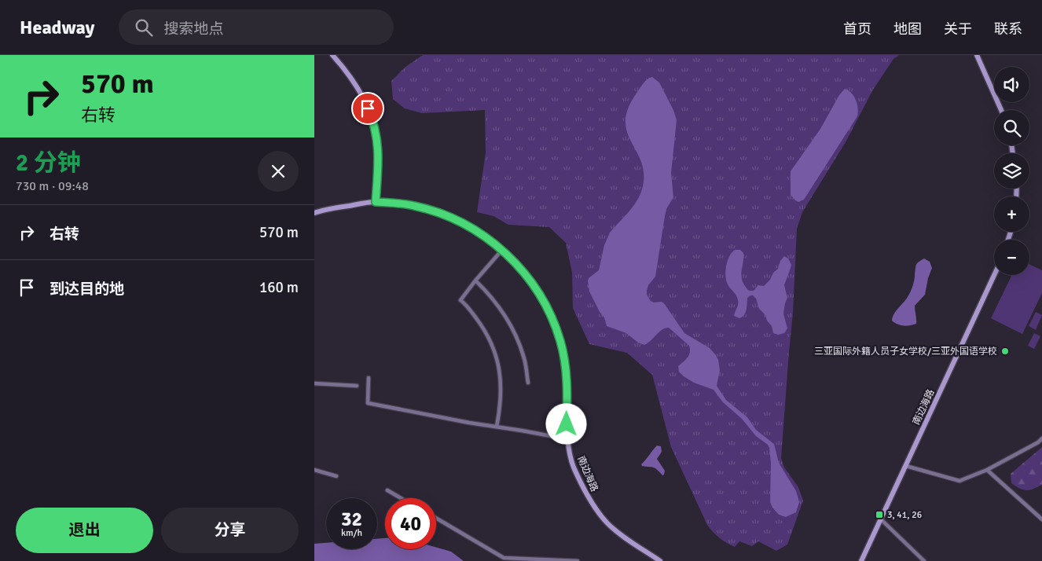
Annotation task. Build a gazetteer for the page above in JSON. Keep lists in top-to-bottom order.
{
  "streets": {
    "street": ["南边海路"]
  },
  "places": {
    "other": ["三亚国际外籍人员子女学校/三亚外国语学校"],
    "transit": ["3, 41, 26"]
  },
  "page": {
    "header": "Headway",
    "search": "搜索地点",
    "nav": [
      "首页",
      "地图",
      "关于",
      "联系"
    ],
    "turn": ["570 m", "右转"],
    "map_buttons": ["+", "−"],
    "heading": ["2 分钟", "730 m · 09:48"],
    "list": [
      {
        "name": "右转",
        "value": "570 m"
      },
      {
        "name": "到达目的地",
        "value": "160 m"
      }
    ],
    "speed": "32 km/h",
    "limit": "40",
    "buttons": ["退出", "分享"]
  }
}
